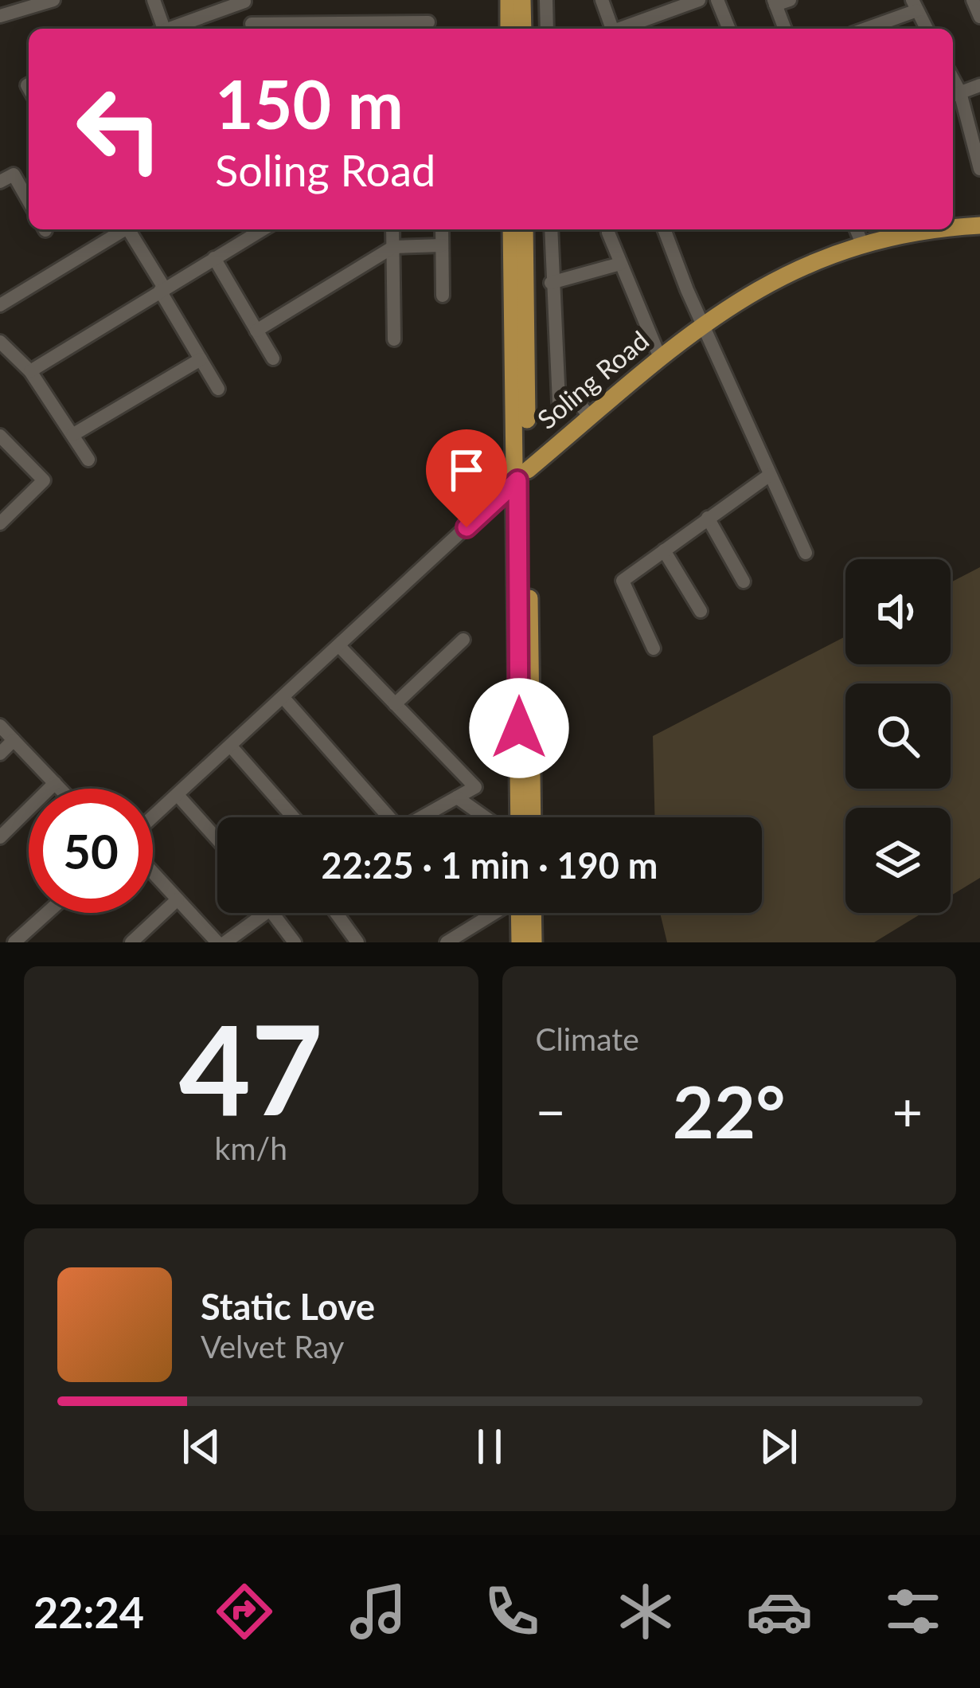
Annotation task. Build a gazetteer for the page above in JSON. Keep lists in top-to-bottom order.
{
  "streets": {
    "main road": ["Soling Road"]
  },
  "page": {
    "turn": ["150 m", "Soling Road"],
    "limit": "50",
    "trip": "22:25 · 1 min · 190 m",
    "tile": [
      ["47", "km/h"],
      "Climate"
    ],
    "heat": ["−", "22°", "+"],
    "song": ["Static Love", "Velvet Ray"],
    "tabs": "22:24"
  }
}
